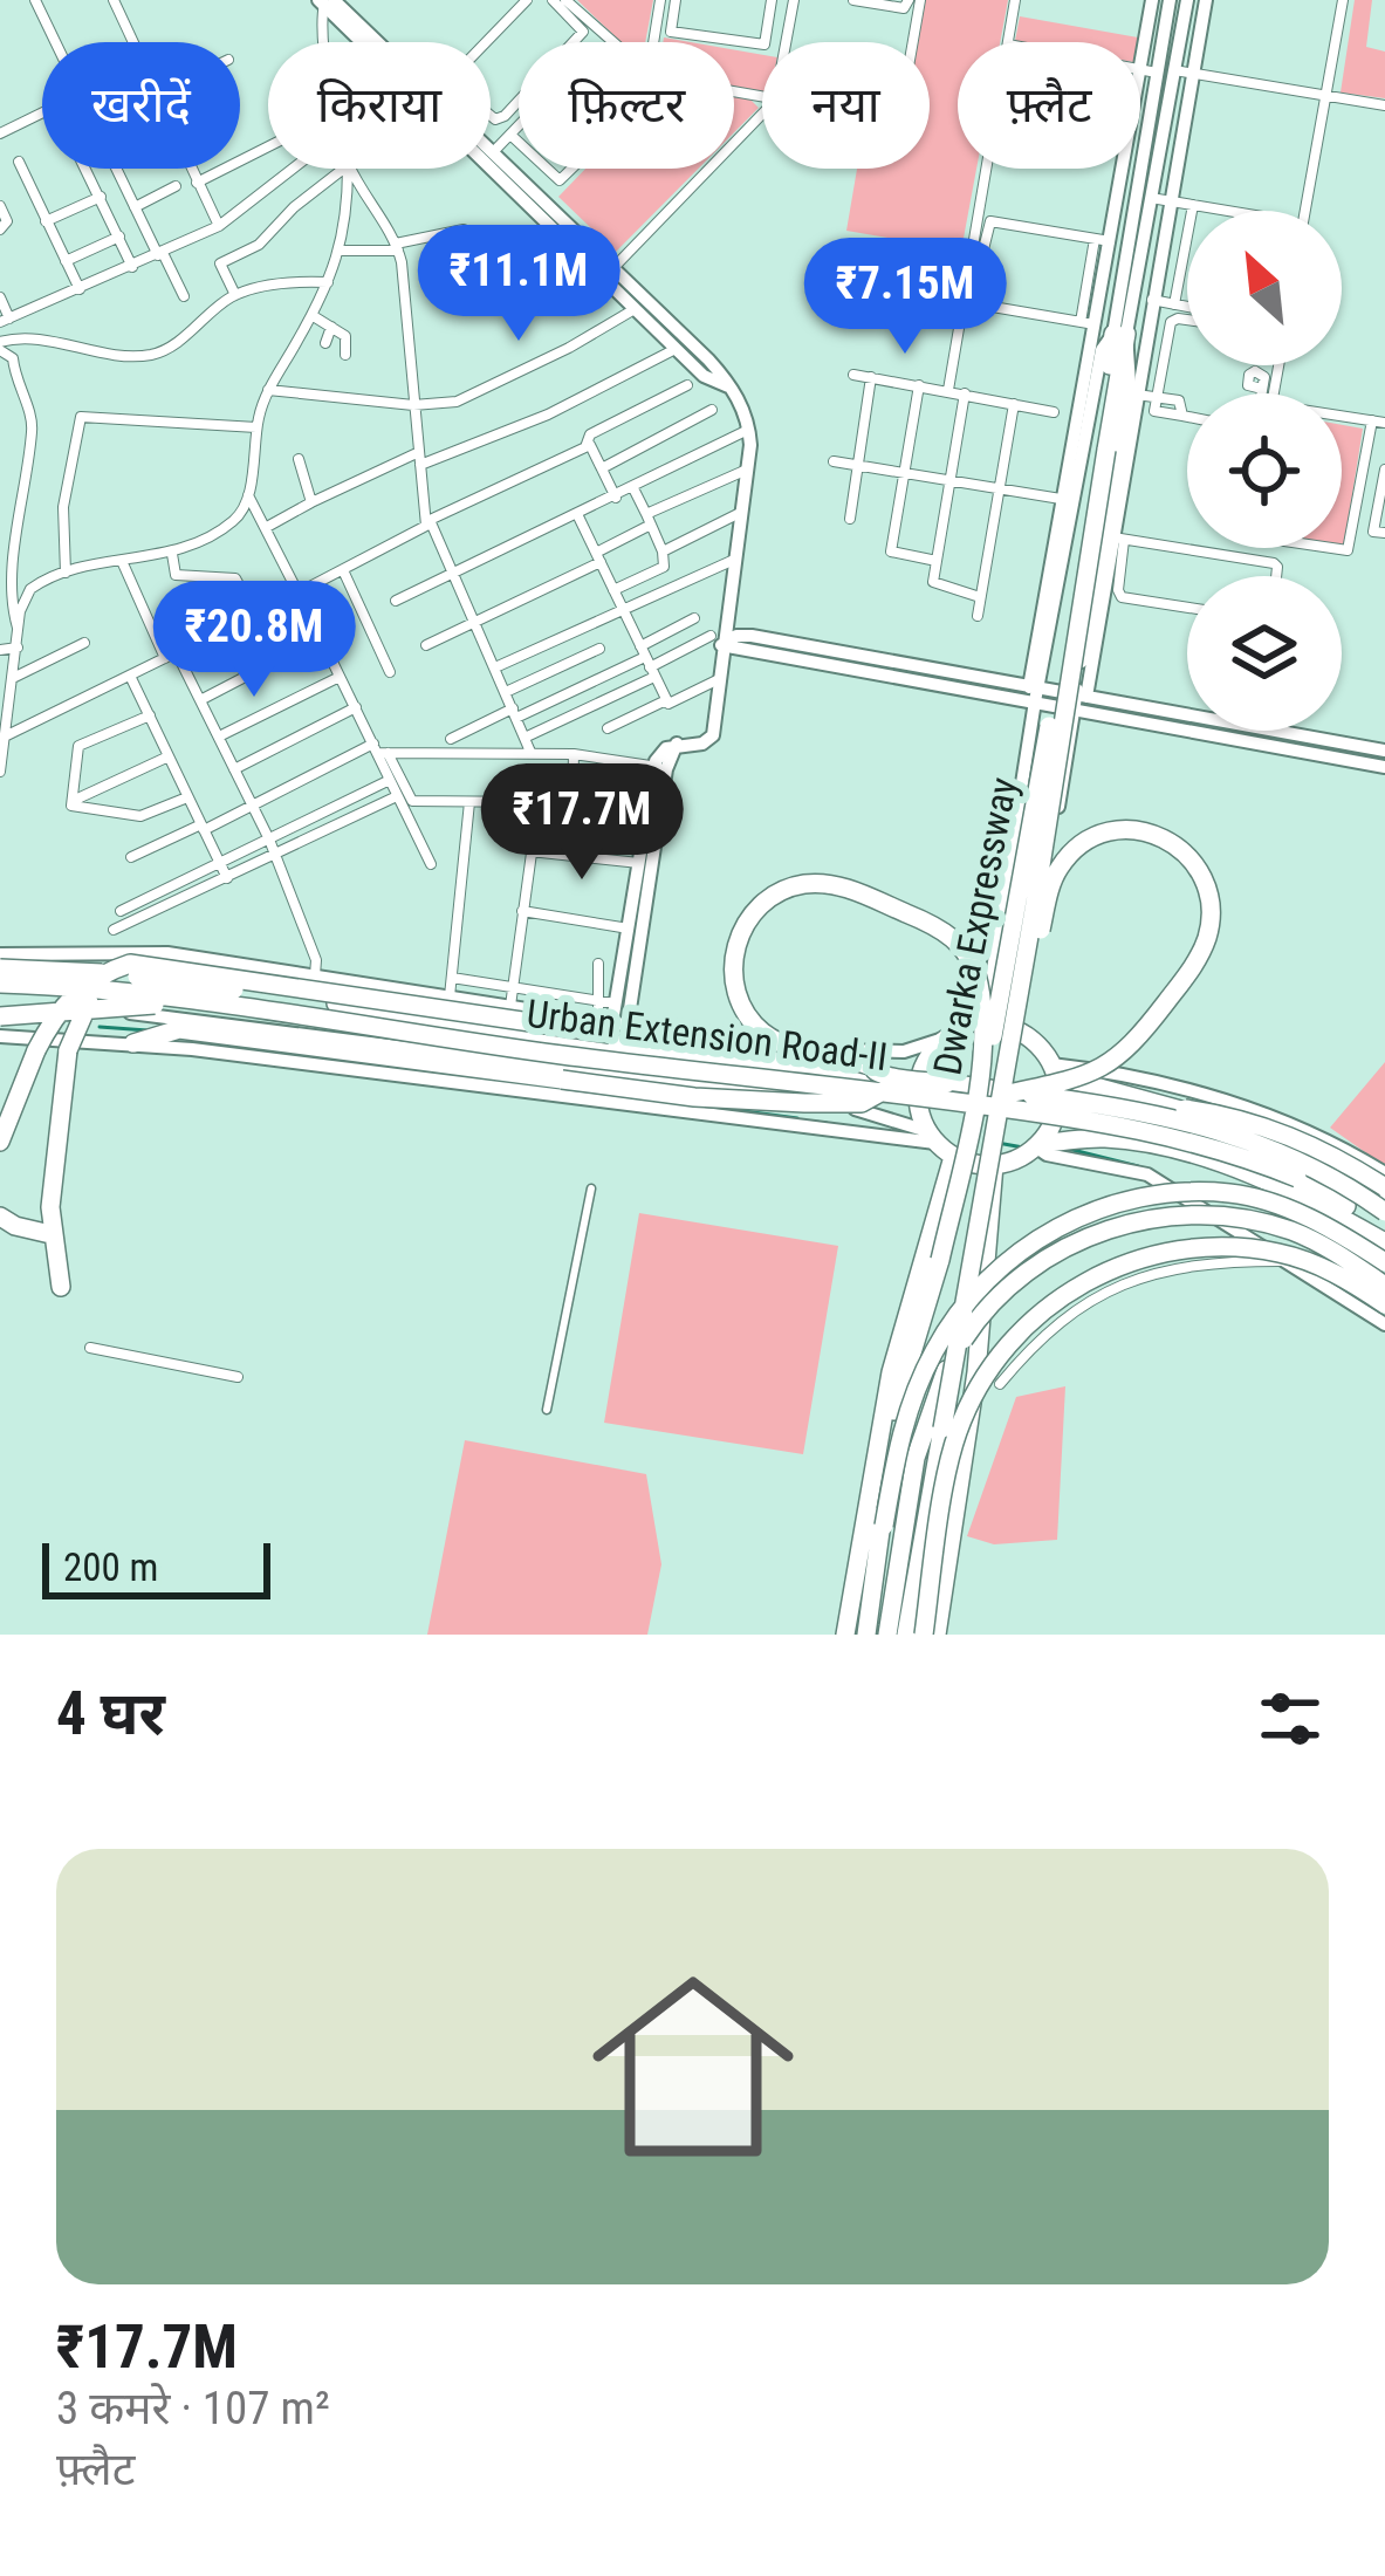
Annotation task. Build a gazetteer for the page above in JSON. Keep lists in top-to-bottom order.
{
  "streets": {
    "highway": ["Dwarka Expressway", "Urban Extension Road-II"]
  },
  "scale_bar": "200 m",
  "north": "top left",
  "page": {
    "chip": [
      "खरीदें",
      "किराया",
      "फ़िल्टर",
      "नया",
      "फ़्लैट"
    ],
    "price": [
      "₹11.1M",
      "₹7.15M",
      "₹20.8M",
      "₹17.7M"
    ],
    "scale": "200 m",
    "heading": "4 घर",
    "list": [
      {
        "name": "₹17.7M",
        "note": "3 कमरे · 107 m² · फ़्लैट"
      }
    ]
  }
}
